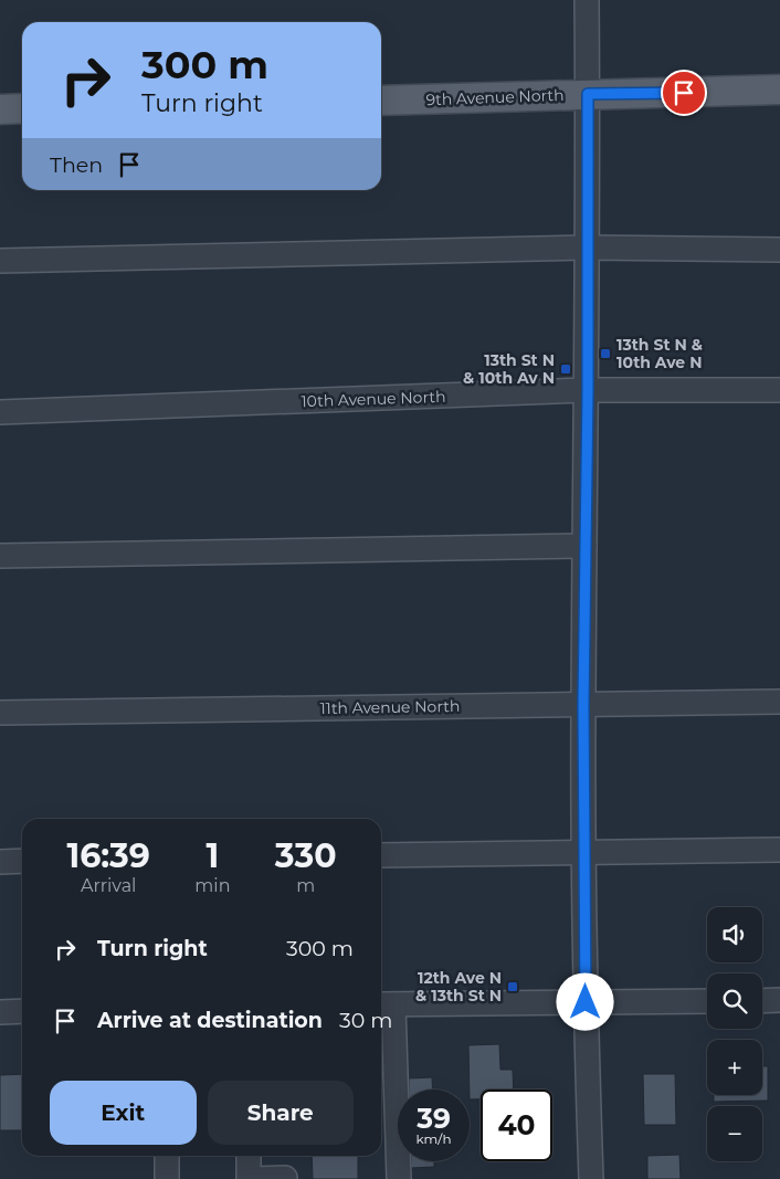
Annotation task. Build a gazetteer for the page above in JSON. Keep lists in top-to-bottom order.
{
  "streets": {
    "main road": ["9th Avenue North"],
    "street": ["10th Avenue North", "11th Avenue North"]
  },
  "places": {
    "transit": ["13th St N & 10th Ave N", "13th St N & 10th Av N", "12th Ave N & 13th St N"]
  },
  "page": {
    "turn": ["300 m", "Turn right"],
    "then": "Then",
    "eta": [
      "16:39",
      "Arrival",
      "1",
      "min",
      "330",
      "m"
    ],
    "map_buttons": ["+", "−"],
    "list": [
      {
        "name": "Turn right",
        "value": "300 m"
      },
      {
        "name": "Arrive at destination",
        "value": "30 m"
      }
    ],
    "buttons": ["Exit", "Share"],
    "speed": "39 km/h",
    "limit": "40"
  }
}
